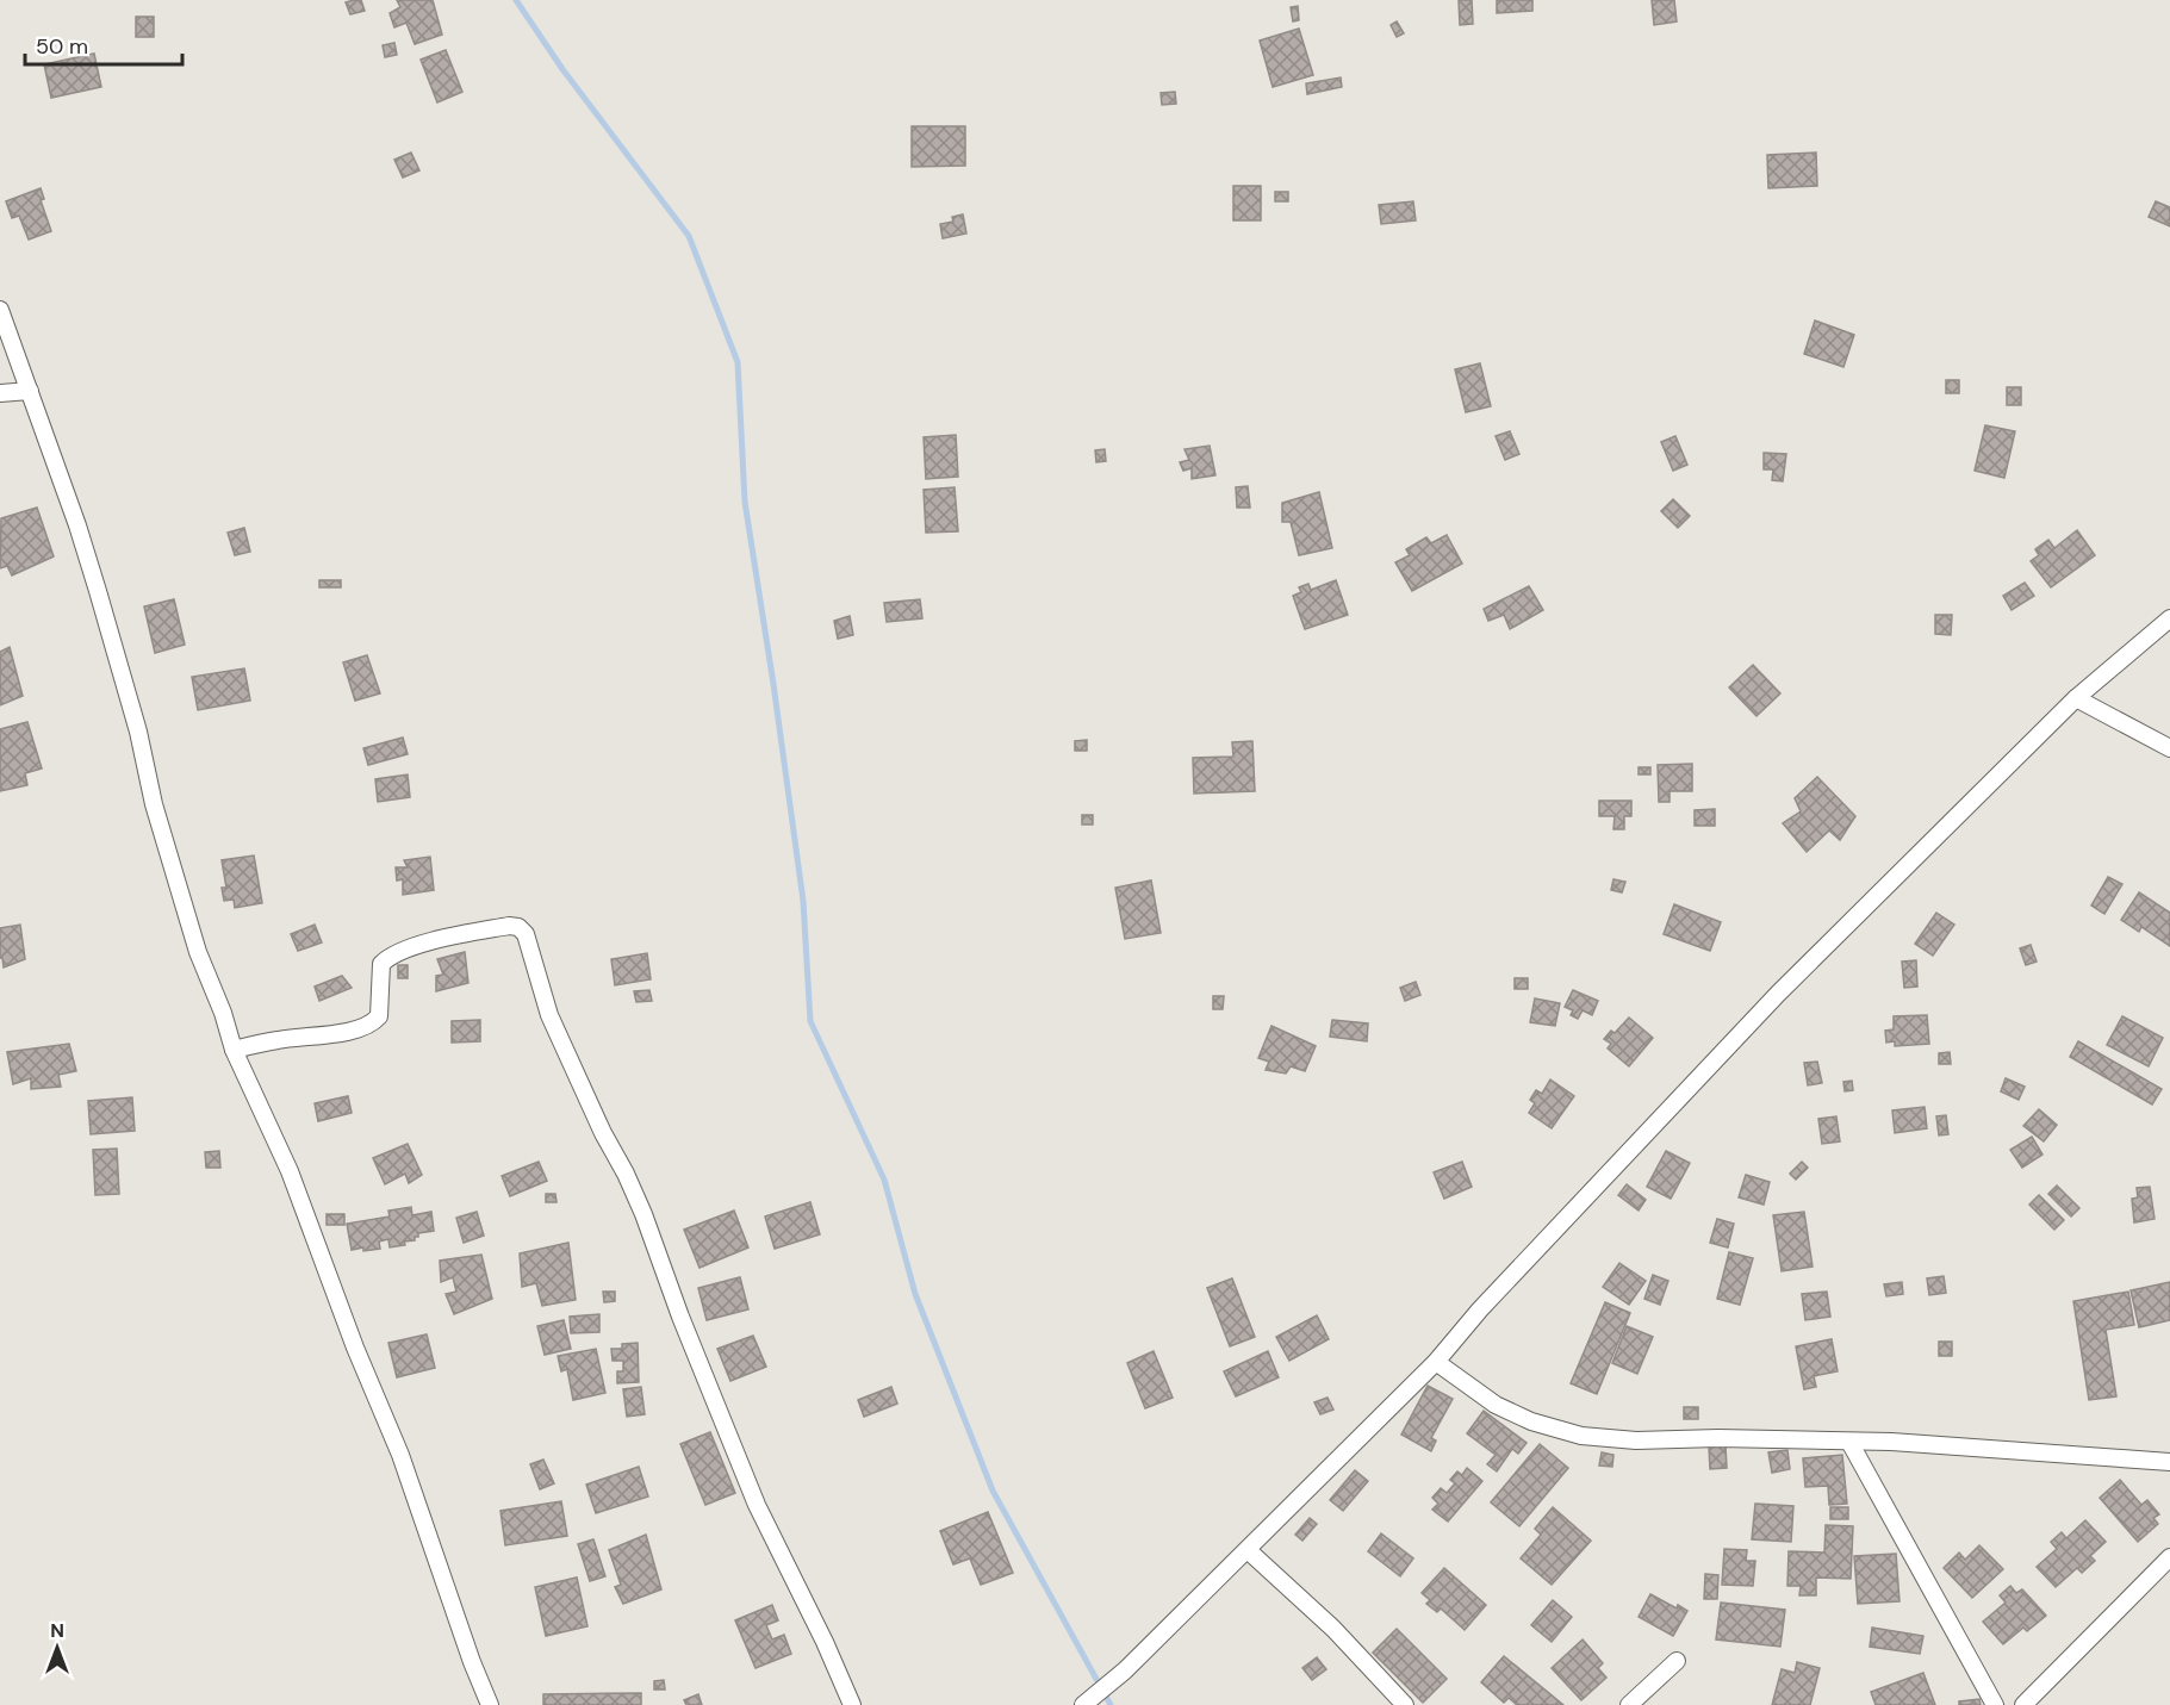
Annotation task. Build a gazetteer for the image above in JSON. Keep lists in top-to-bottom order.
{
  "scale_bar": "50 m",
  "north": "top"
}
